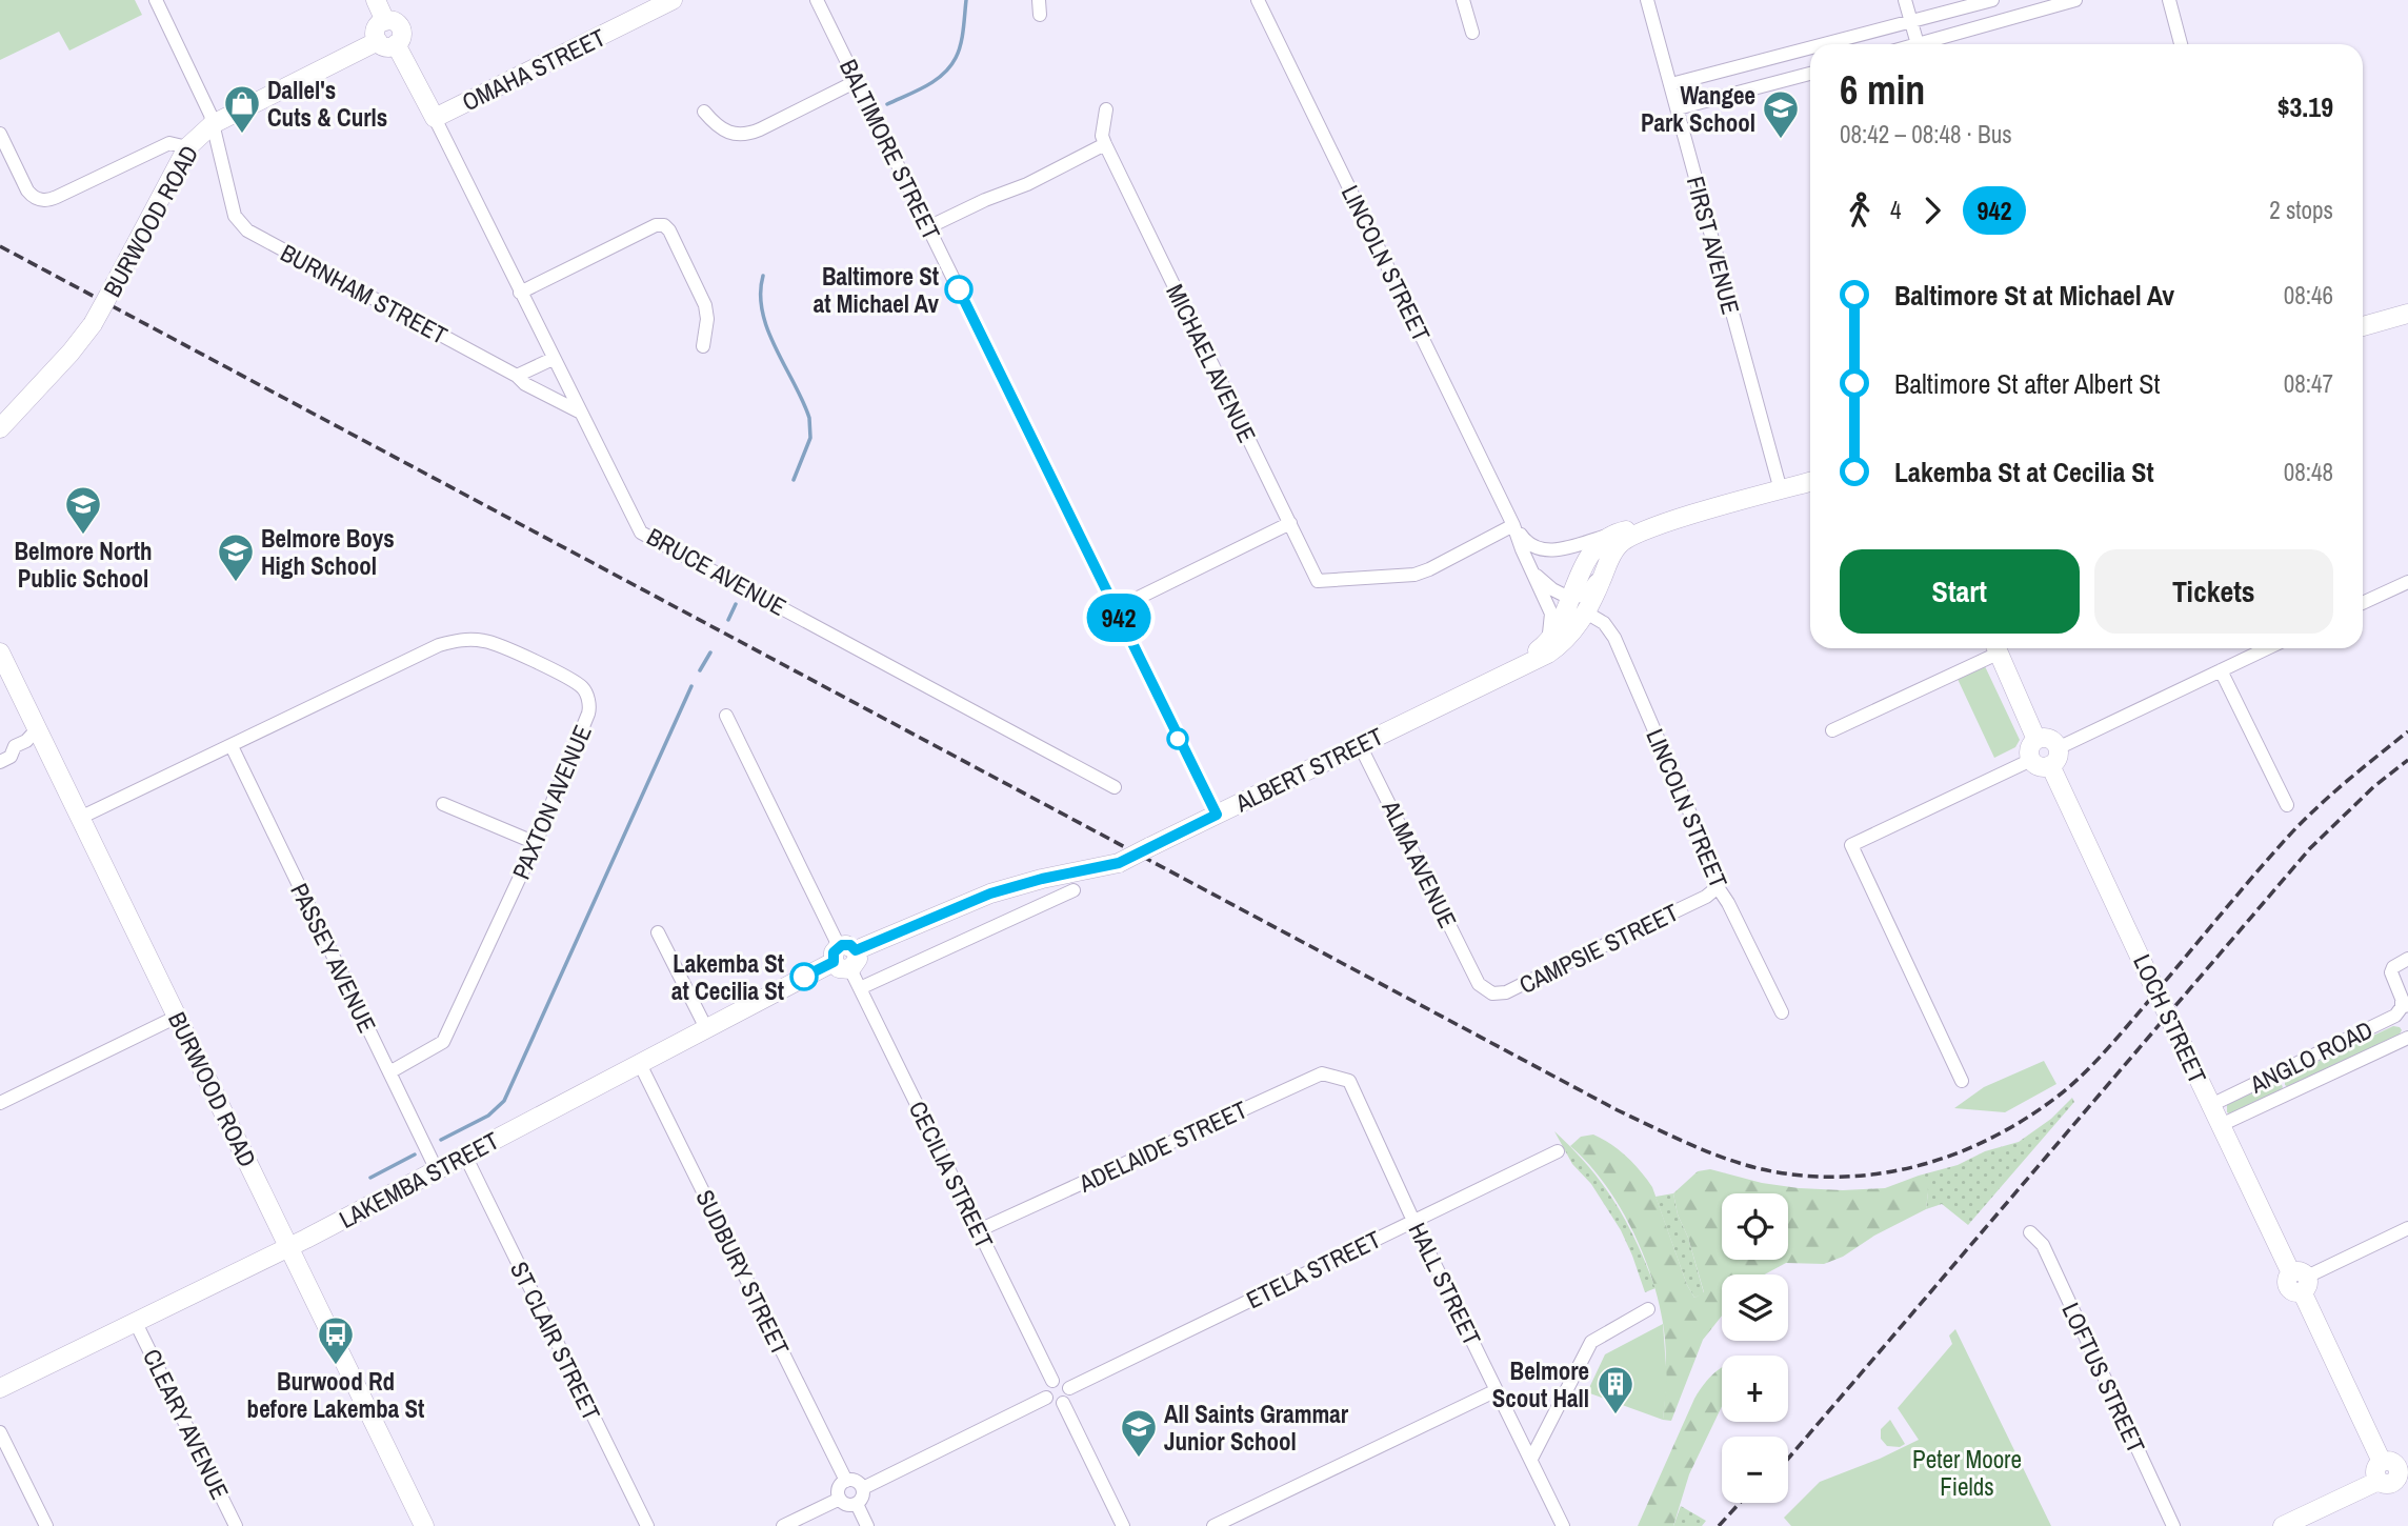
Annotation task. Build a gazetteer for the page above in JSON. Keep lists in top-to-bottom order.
{
  "streets": {
    "main road": [
      "OMAHA STREET",
      "BURWOOD ROAD",
      "BRUCE AVENUE",
      "ALBERT STREET",
      "LOCH STREET",
      "LAKEMBA STREET"
    ],
    "street": [
      "BALTIMORE STREET",
      "FIRST AVENUE",
      "LINCOLN STREET",
      "BURNHAM STREET",
      "MICHAEL AVENUE",
      "PAXTON AVENUE",
      "ALMA AVENUE",
      "CAMPSIE STREET",
      "PASSEY AVENUE",
      "ANGLO ROAD",
      "ADELAIDE STREET",
      "CECILIA STREET",
      "ETELA STREET",
      "SUDBURY STREET",
      "HALL STREET",
      "ST CLAIR STREET",
      "LOFTUS STREET",
      "CLEARY AVENUE"
    ]
  },
  "crossings": [
    ["OMAHA STREET", "BRUCE AVENUE"],
    ["BALTIMORE STREET", "ALBERT STREET"],
    ["BURWOOD ROAD", "BURNHAM STREET"],
    ["BURWOOD ROAD", "BRUCE AVENUE"],
    ["BURWOOD ROAD", "PAXTON AVENUE"],
    ["BURWOOD ROAD", "LAKEMBA STREET"],
    ["LINCOLN STREET", "MICHAEL AVENUE"],
    ["LINCOLN STREET", "ALBERT STREET"],
    ["LINCOLN STREET", "CAMPSIE STREET"],
    ["BURNHAM STREET", "BRUCE AVENUE"],
    ["ALBERT STREET", "ALMA AVENUE"],
    ["ALBERT STREET", "CECILIA STREET"],
    ["ALBERT STREET", "LAKEMBA STREET"],
    ["PAXTON AVENUE", "PASSEY AVENUE"],
    ["ALMA AVENUE", "CAMPSIE STREET"],
    ["PASSEY AVENUE", "LAKEMBA STREET"],
    ["LOCH STREET", "ANGLO ROAD"],
    ["ADELAIDE STREET", "CECILIA STREET"],
    ["ADELAIDE STREET", "HALL STREET"],
    ["CECILIA STREET", "LAKEMBA STREET"],
    ["CECILIA STREET", "ETELA STREET"],
    ["LAKEMBA STREET", "SUDBURY STREET"],
    ["LAKEMBA STREET", "ST CLAIR STREET"],
    ["LAKEMBA STREET", "CLEARY AVENUE"],
    ["ETELA STREET", "HALL STREET"]
  ],
  "parks": ["Peter Moore Fields"],
  "places": {
    "shop": ["Dallel's Cuts & Curls"],
    "school or university": [
      "Wangee Park School",
      "Belmore North Public School",
      "Belmore Boys High School",
      "All Saints Grammar Junior School"
    ],
    "other": ["Baltimore St at Michael Av", "Lakemba St at Cecilia St"],
    "bus stop": ["Burwood Rd before Lakemba St"],
    "building": ["Belmore Scout Hall"]
  },
  "lines": ["bus line 942"],
  "page": {
    "on_map": "942",
    "heading": ["6 min", "08:42 – 08:48 · Bus", "$3.19"],
    "legs": ["4", "942", "2 stops"],
    "list": [
      {
        "name": "Baltimore St at Michael Av",
        "value": "08:46"
      },
      {
        "name": "Baltimore St after Albert St",
        "value": "08:47"
      },
      {
        "name": "Lakemba St at Cecilia St",
        "value": "08:48"
      }
    ],
    "buttons": ["Start", "Tickets"],
    "map_buttons": ["+", "−"]
  }
}
